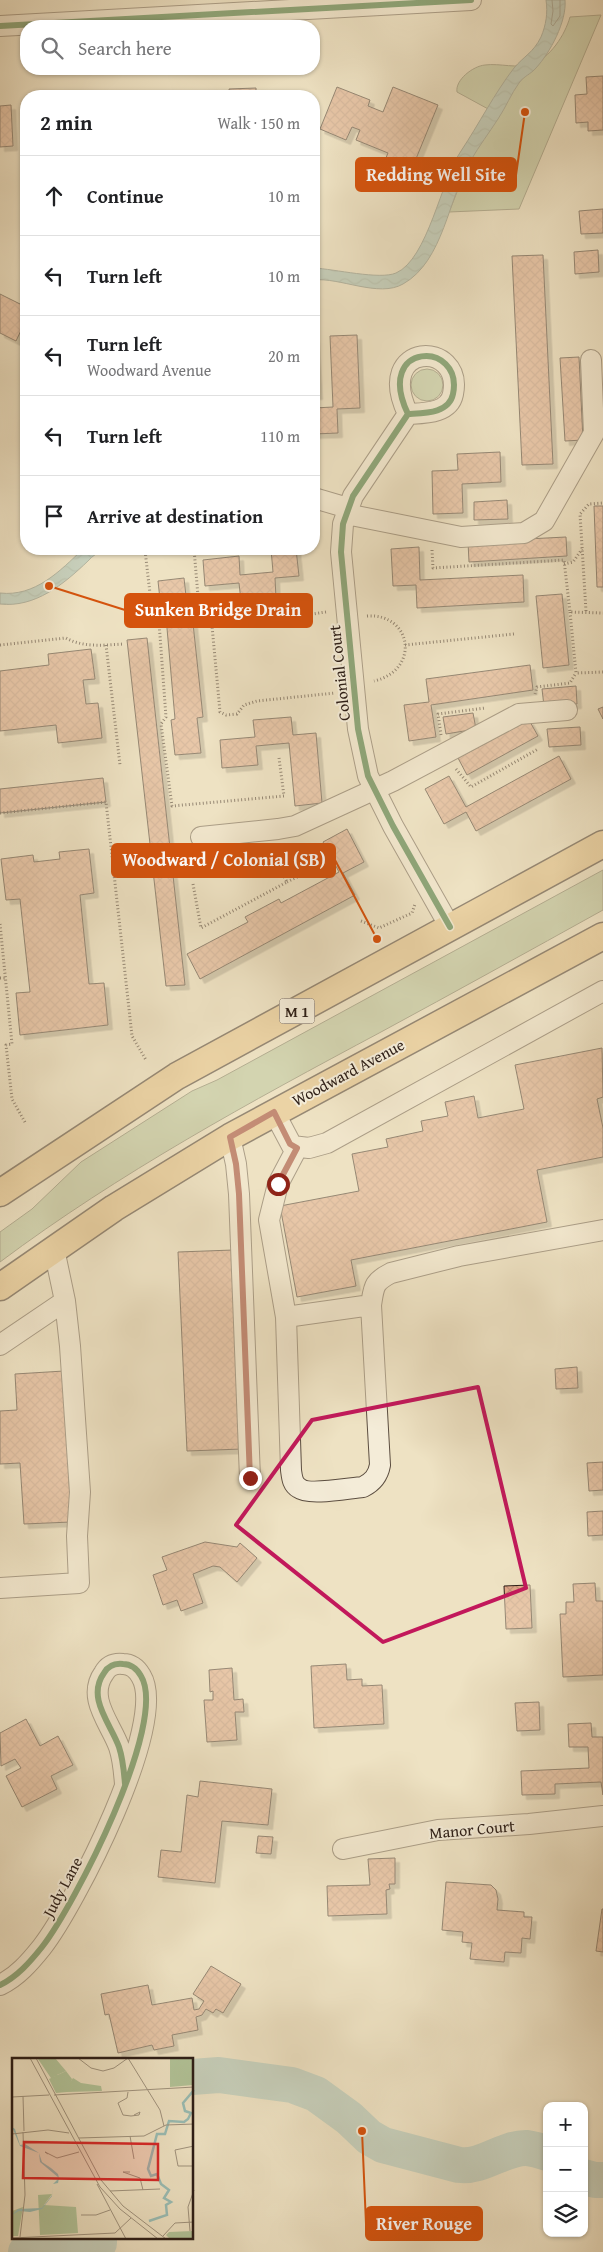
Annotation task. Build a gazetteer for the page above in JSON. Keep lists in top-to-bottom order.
{
  "streets": {
    "main road": ["M 1", "Woodward Avenue"],
    "street": ["Colonial Court", "Manor Court", "Judy Lane"]
  },
  "crossings": [
    ["Colonial Court", "M 1"]
  ],
  "places": [
    "Redding Well Site",
    "Sunken Bridge Drain",
    "Woodward / Colonial (SB)",
    "River Rouge"
  ],
  "page": {
    "search": "Search here",
    "heading": ["2 min", "Walk · 150 m"],
    "list": [
      ["Continue", "10 m"],
      ["Turn left", "10 m"],
      ["Turn left", "Woodward Avenue", "20 m"],
      ["Turn left", "110 m"],
      "Arrive at destination"
    ],
    "map_buttons": ["+", "−"]
  }
}
